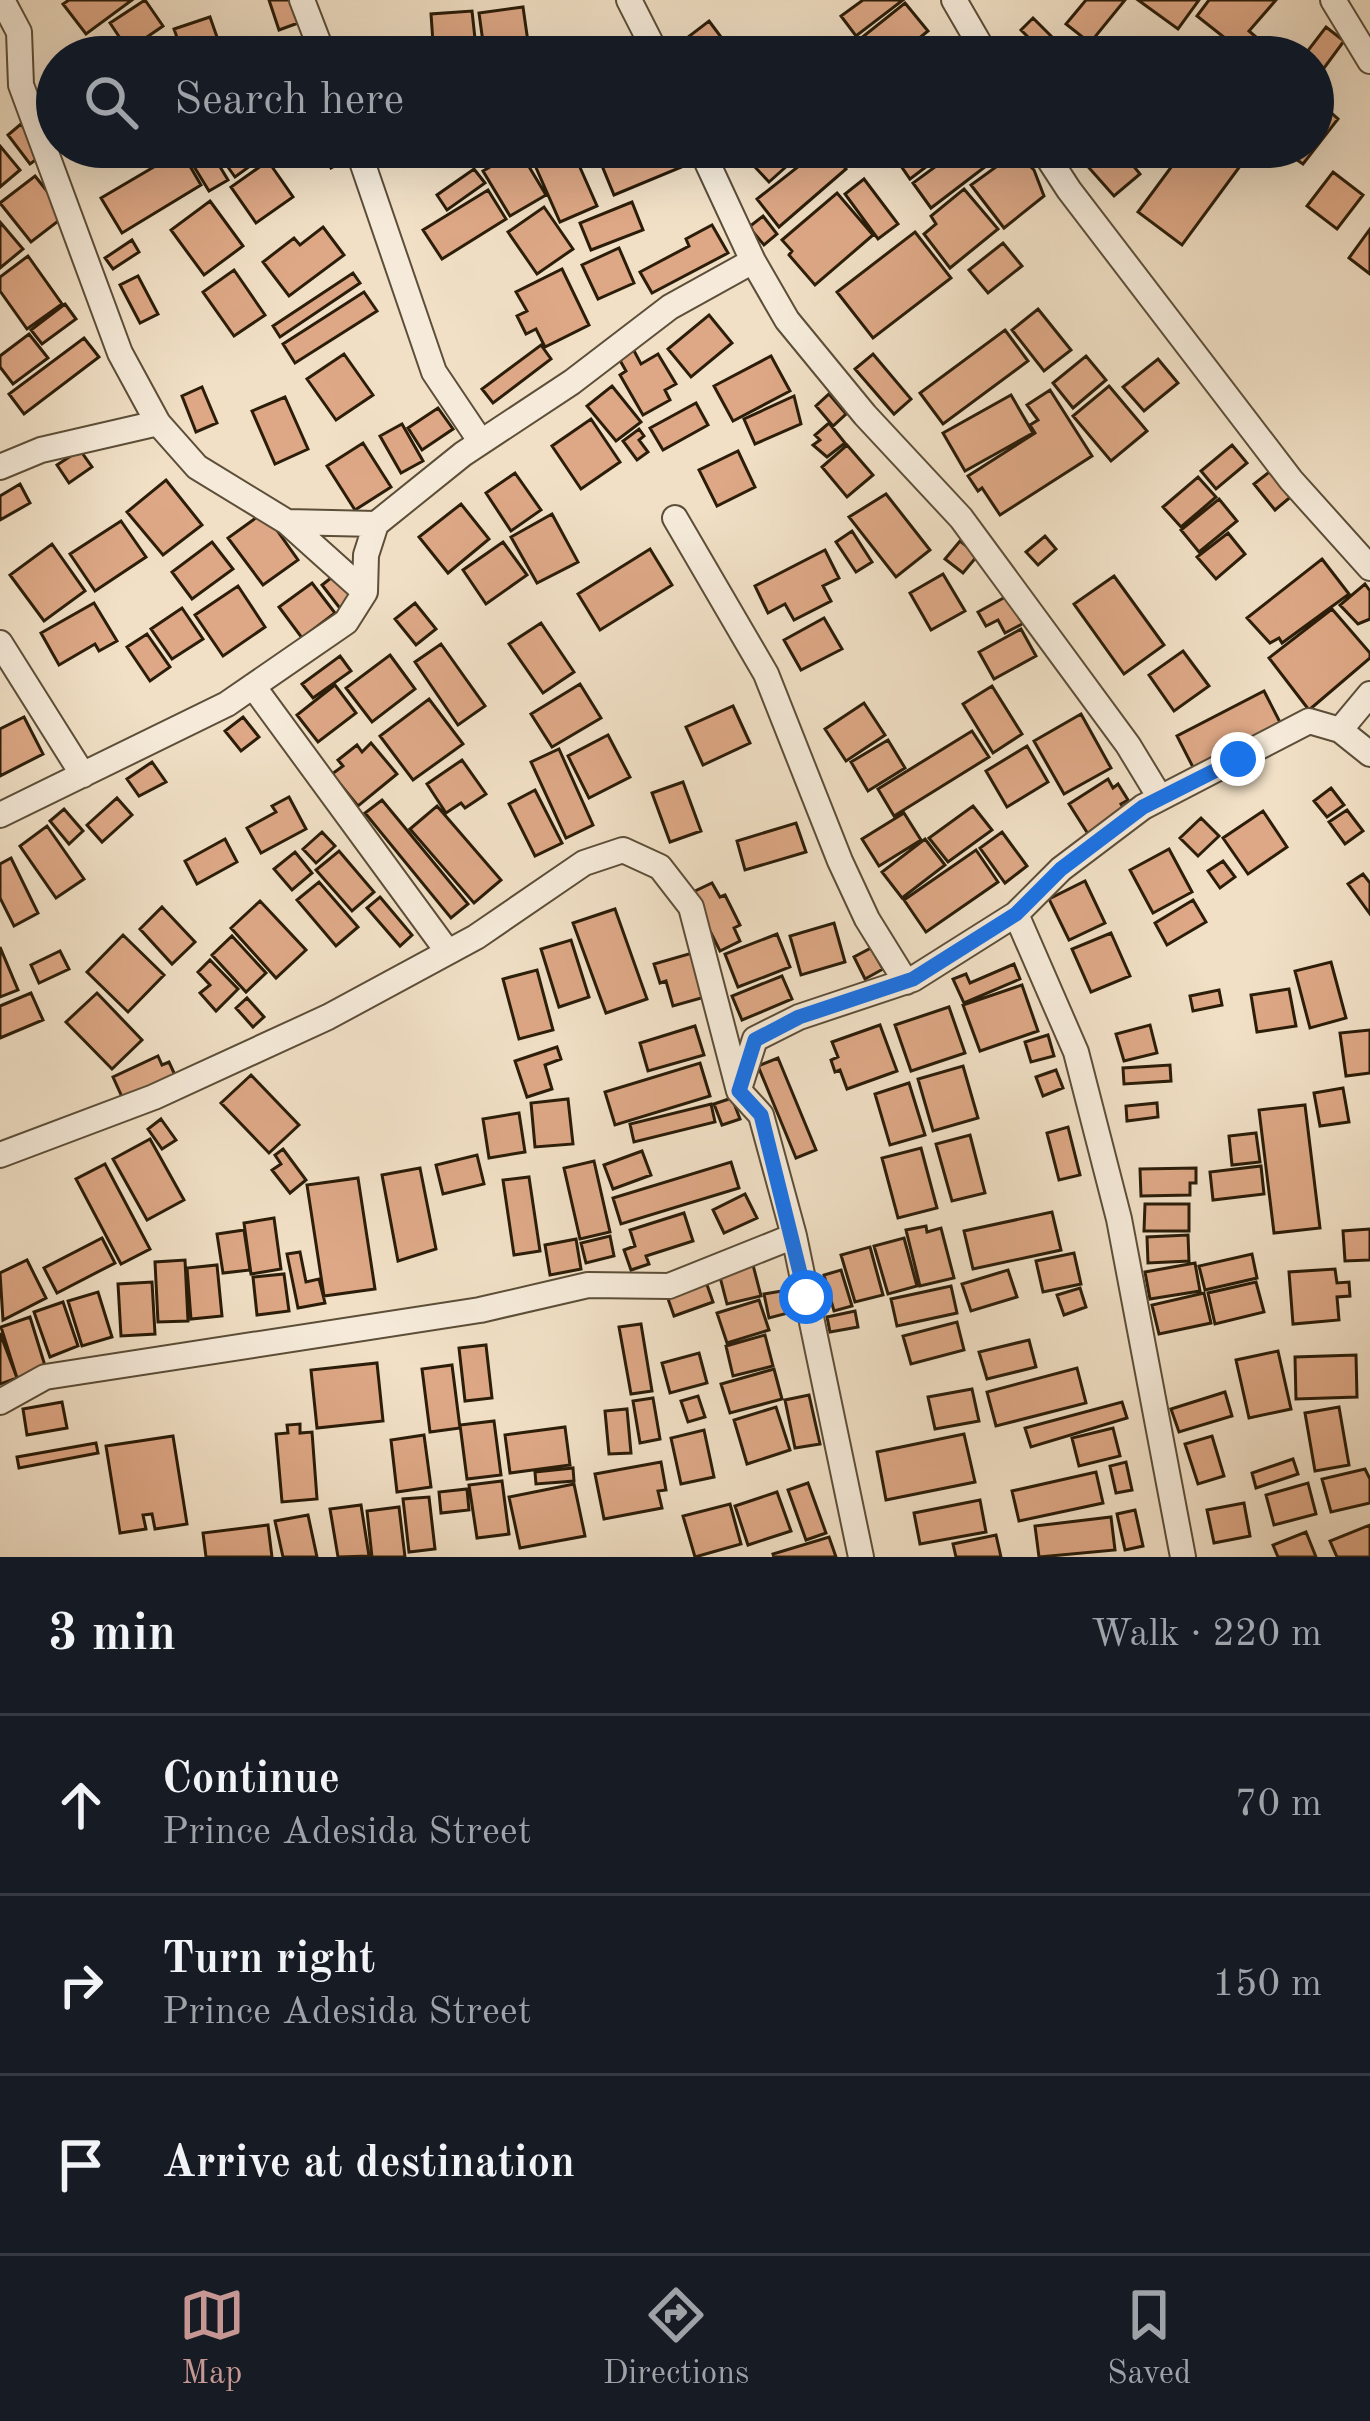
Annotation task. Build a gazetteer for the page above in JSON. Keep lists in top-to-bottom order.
{
  "page": {
    "search": "Search here",
    "heading": ["3 min", "Walk · 220 m"],
    "list": [
      ["Continue", "Prince Adesida Street", "70 m"],
      ["Turn right", "Prince Adesida Street", "150 m"],
      "Arrive at destination"
    ],
    "nav": ["Map", "Directions", "Saved"]
  }
}
